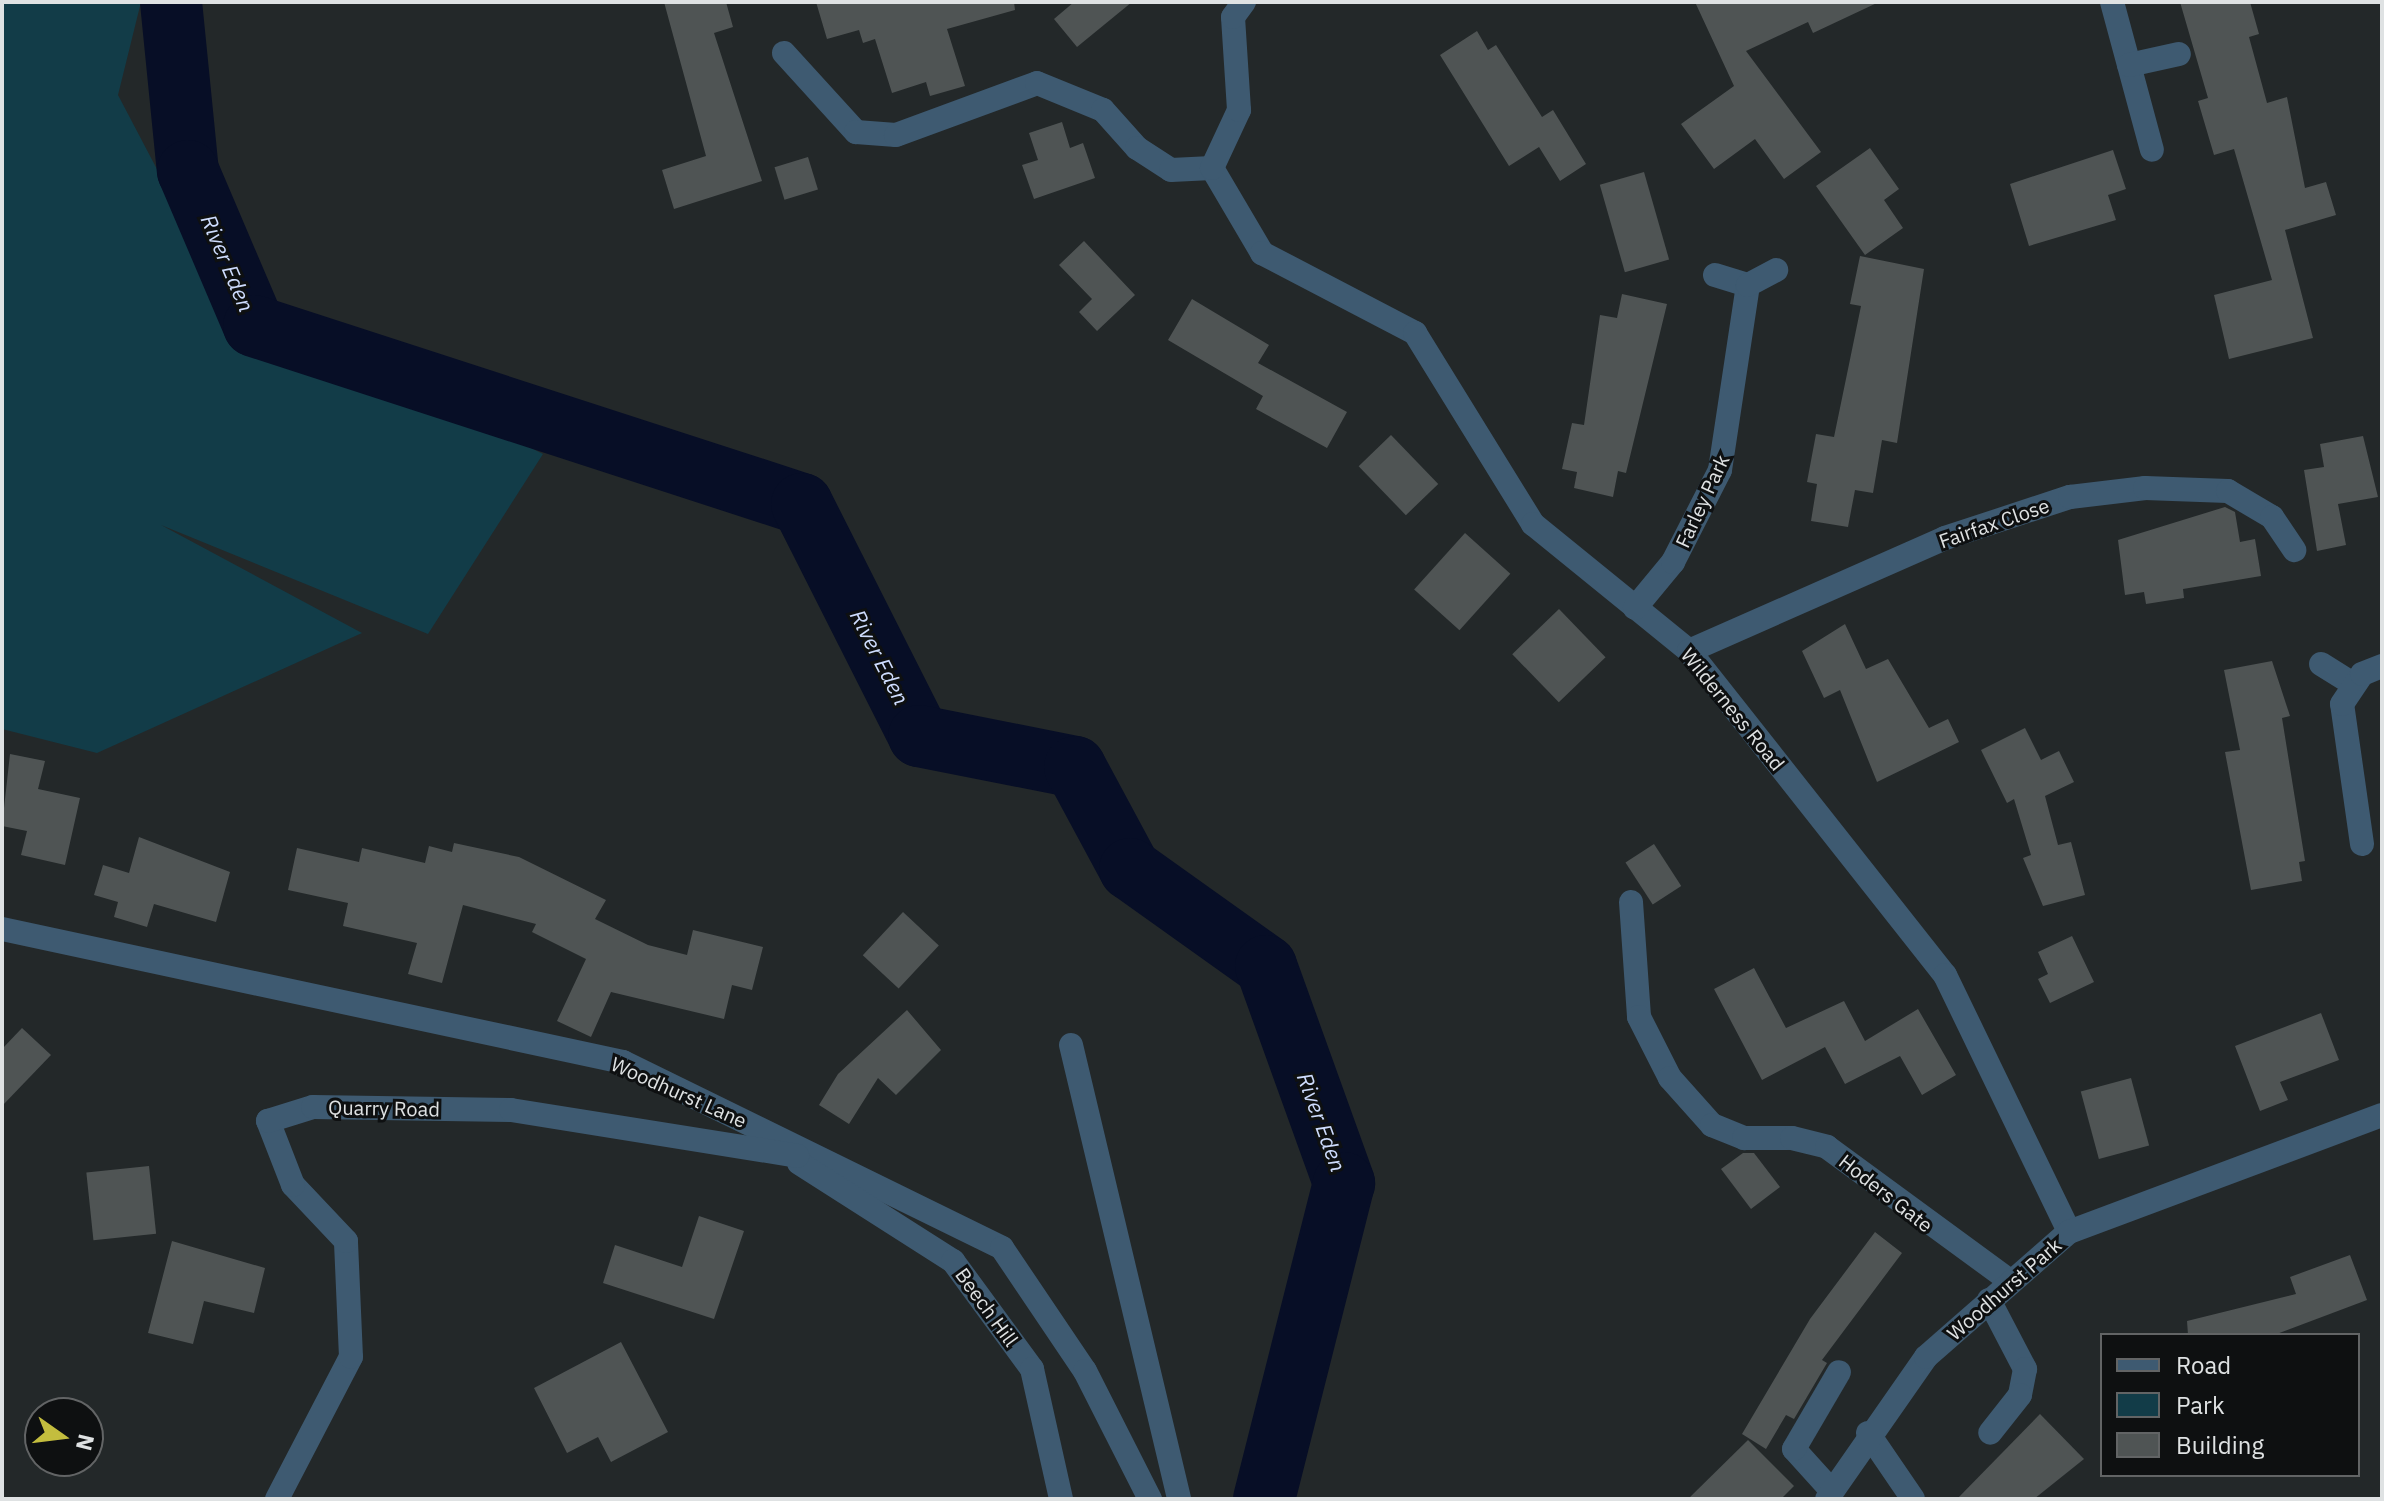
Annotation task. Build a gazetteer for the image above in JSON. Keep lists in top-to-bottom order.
{
  "streets": {
    "street": [
      "Farley Park",
      "Fairfax Close",
      "Wilderness Road",
      "Woodhurst Lane",
      "Quarry Road",
      "Hoders Gate",
      "Woodhurst Park",
      "Beech Hill"
    ]
  },
  "crossings": [
    ["Farley Park", "Wilderness Road"],
    ["Fairfax Close", "Wilderness Road"],
    ["Wilderness Road", "Woodhurst Park"],
    ["Woodhurst Lane", "Quarry Road"],
    ["Quarry Road", "Beech Hill"],
    ["Hoders Gate", "Woodhurst Park"]
  ],
  "water": ["River Eden"],
  "legend": ["Road", "Park", "Building"],
  "north": "right"
}
